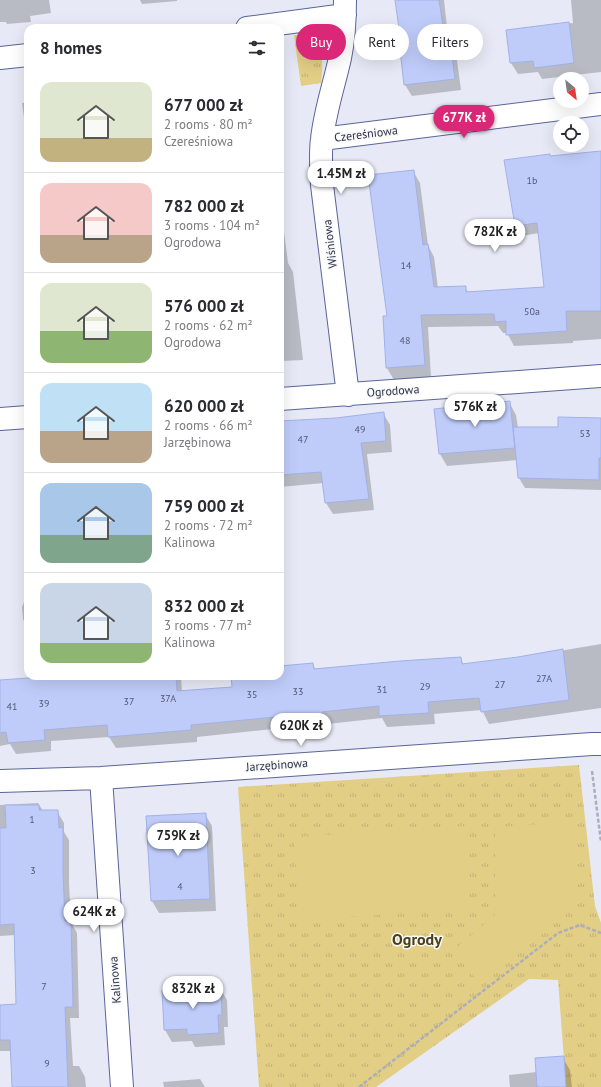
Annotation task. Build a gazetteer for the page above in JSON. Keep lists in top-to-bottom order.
{
  "streets": {
    "street": [
      "Czereśniowa",
      "Wiśniowa",
      "Ogrodowa",
      "Jarzębinowa",
      "Kalinowa"
    ]
  },
  "crossings": [
    ["Czereśniowa", "Wiśniowa"],
    ["Wiśniowa", "Ogrodowa"],
    ["Jarzębinowa", "Kalinowa"]
  ],
  "districts": ["Ogrody"],
  "house_numbers": [
    "1b",
    "14",
    "50a",
    "48",
    "49",
    "53",
    "47",
    "27A",
    "27",
    "29",
    "31",
    "33",
    "35",
    "37A",
    "37",
    "39",
    "41",
    "1",
    "3",
    "4",
    "7",
    "9"
  ],
  "north": "bottom right",
  "page": {
    "chip": ["Buy", "Rent", "Filters"],
    "heading": "8 homes",
    "list": [
      {
        "name": "677 000 zł",
        "note": "2 rooms · 80 m² · Czereśniowa"
      },
      {
        "name": "782 000 zł",
        "note": "3 rooms · 104 m² · Ogrodowa"
      },
      {
        "name": "576 000 zł",
        "note": "2 rooms · 62 m² · Ogrodowa"
      },
      {
        "name": "620 000 zł",
        "note": "2 rooms · 66 m² · Jarzębinowa"
      },
      {
        "name": "759 000 zł",
        "note": "2 rooms · 72 m² · Kalinowa"
      },
      {
        "name": "832 000 zł",
        "note": "3 rooms · 77 m² · Kalinowa"
      }
    ],
    "price": [
      "677K zł",
      "1.45M zł",
      "782K zł",
      "576K zł",
      "620K zł",
      "759K zł",
      "624K zł",
      "832K zł"
    ]
  }
}
